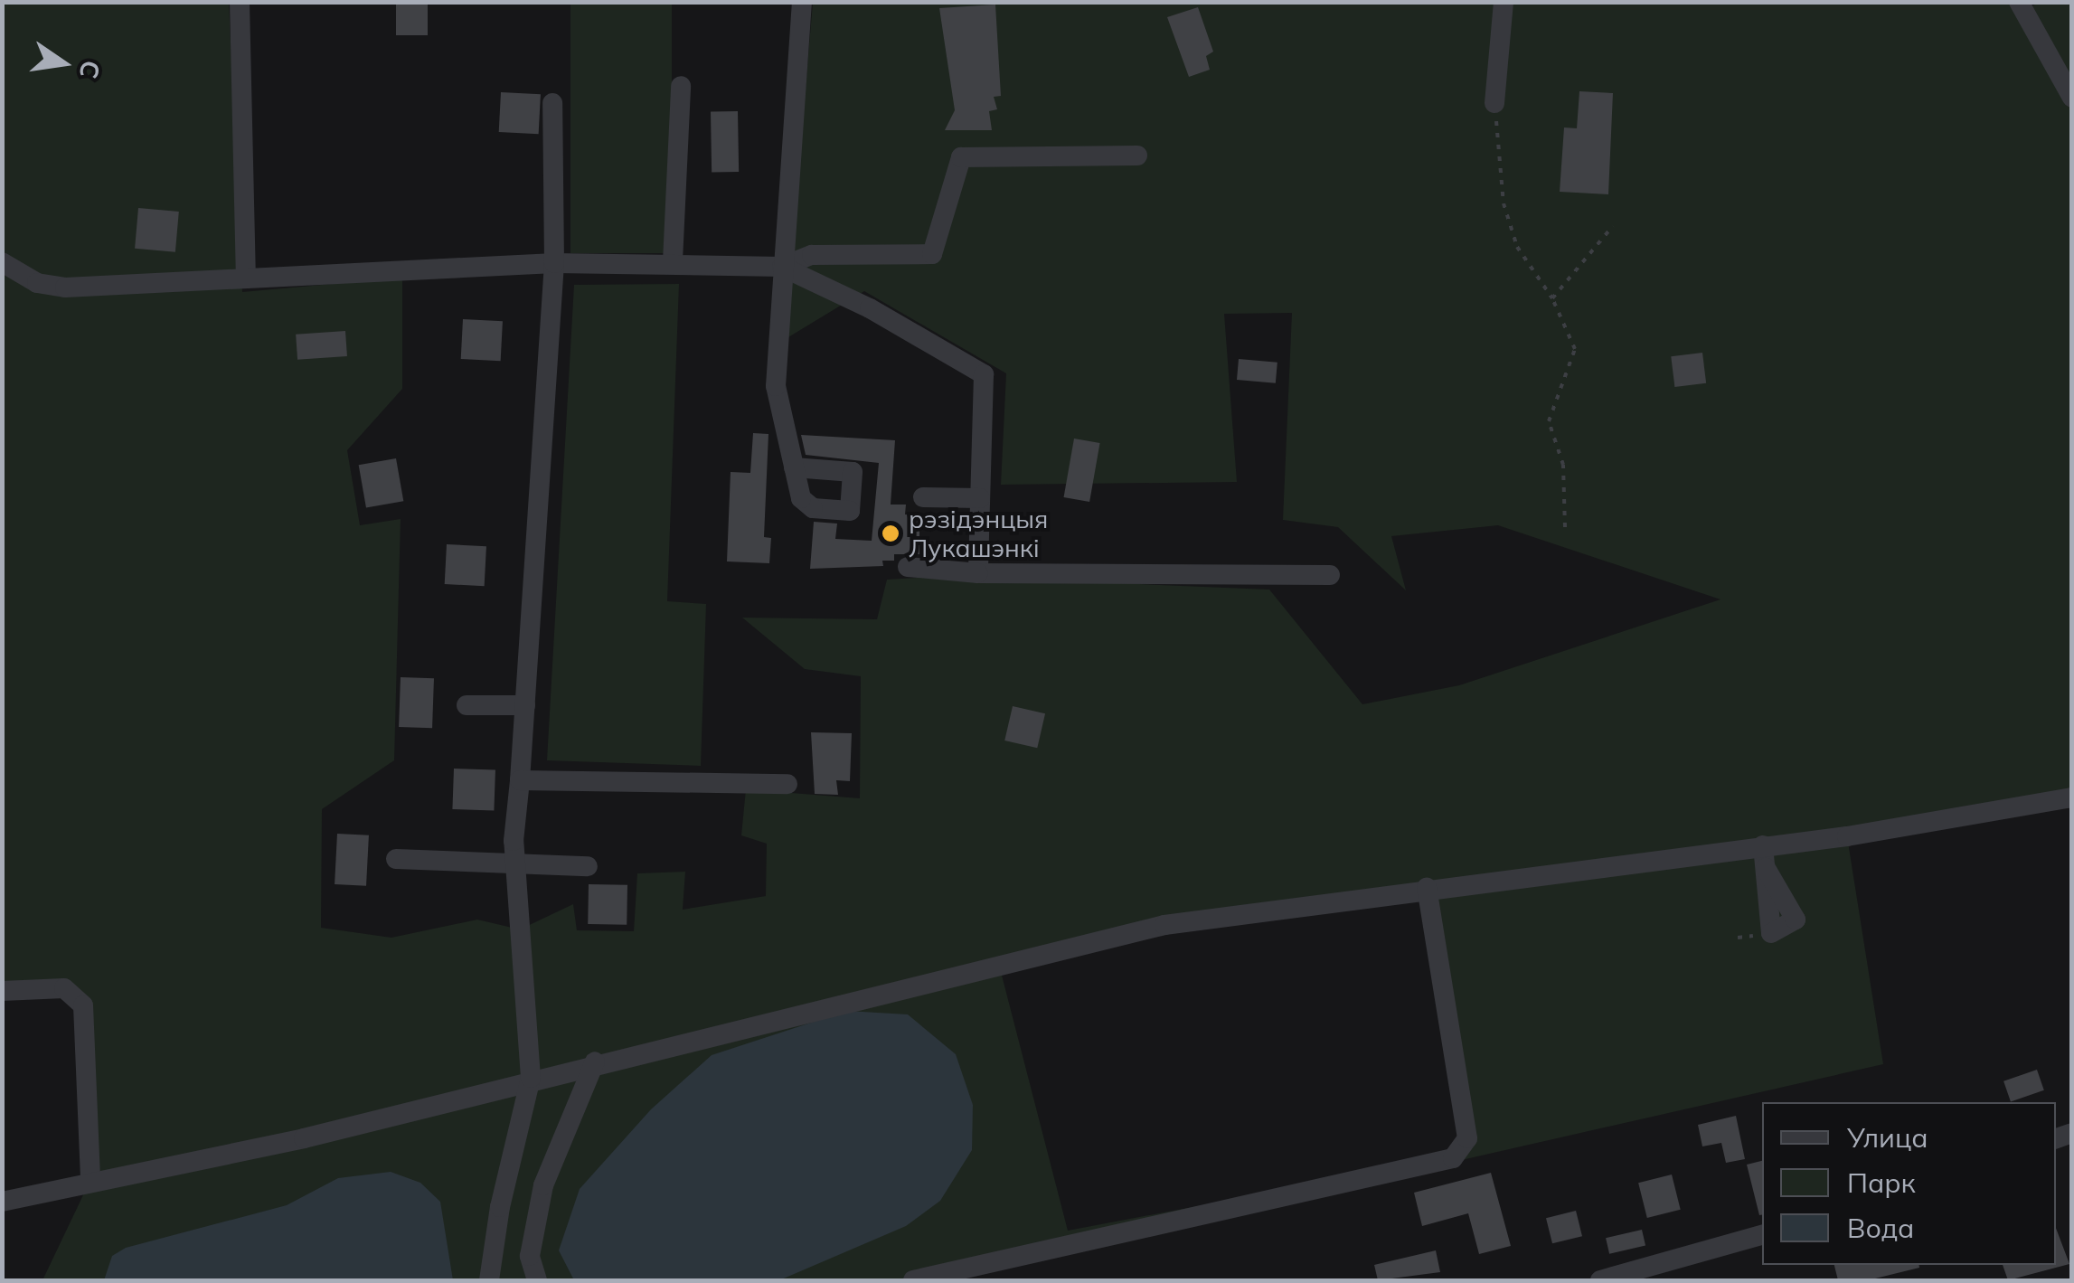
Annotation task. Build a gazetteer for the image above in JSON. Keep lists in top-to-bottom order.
{
  "places": ["рэзідэнцыя Лукашэнкі"],
  "legend": ["Улица", "Парк", "Вода"],
  "north": "right"
}
